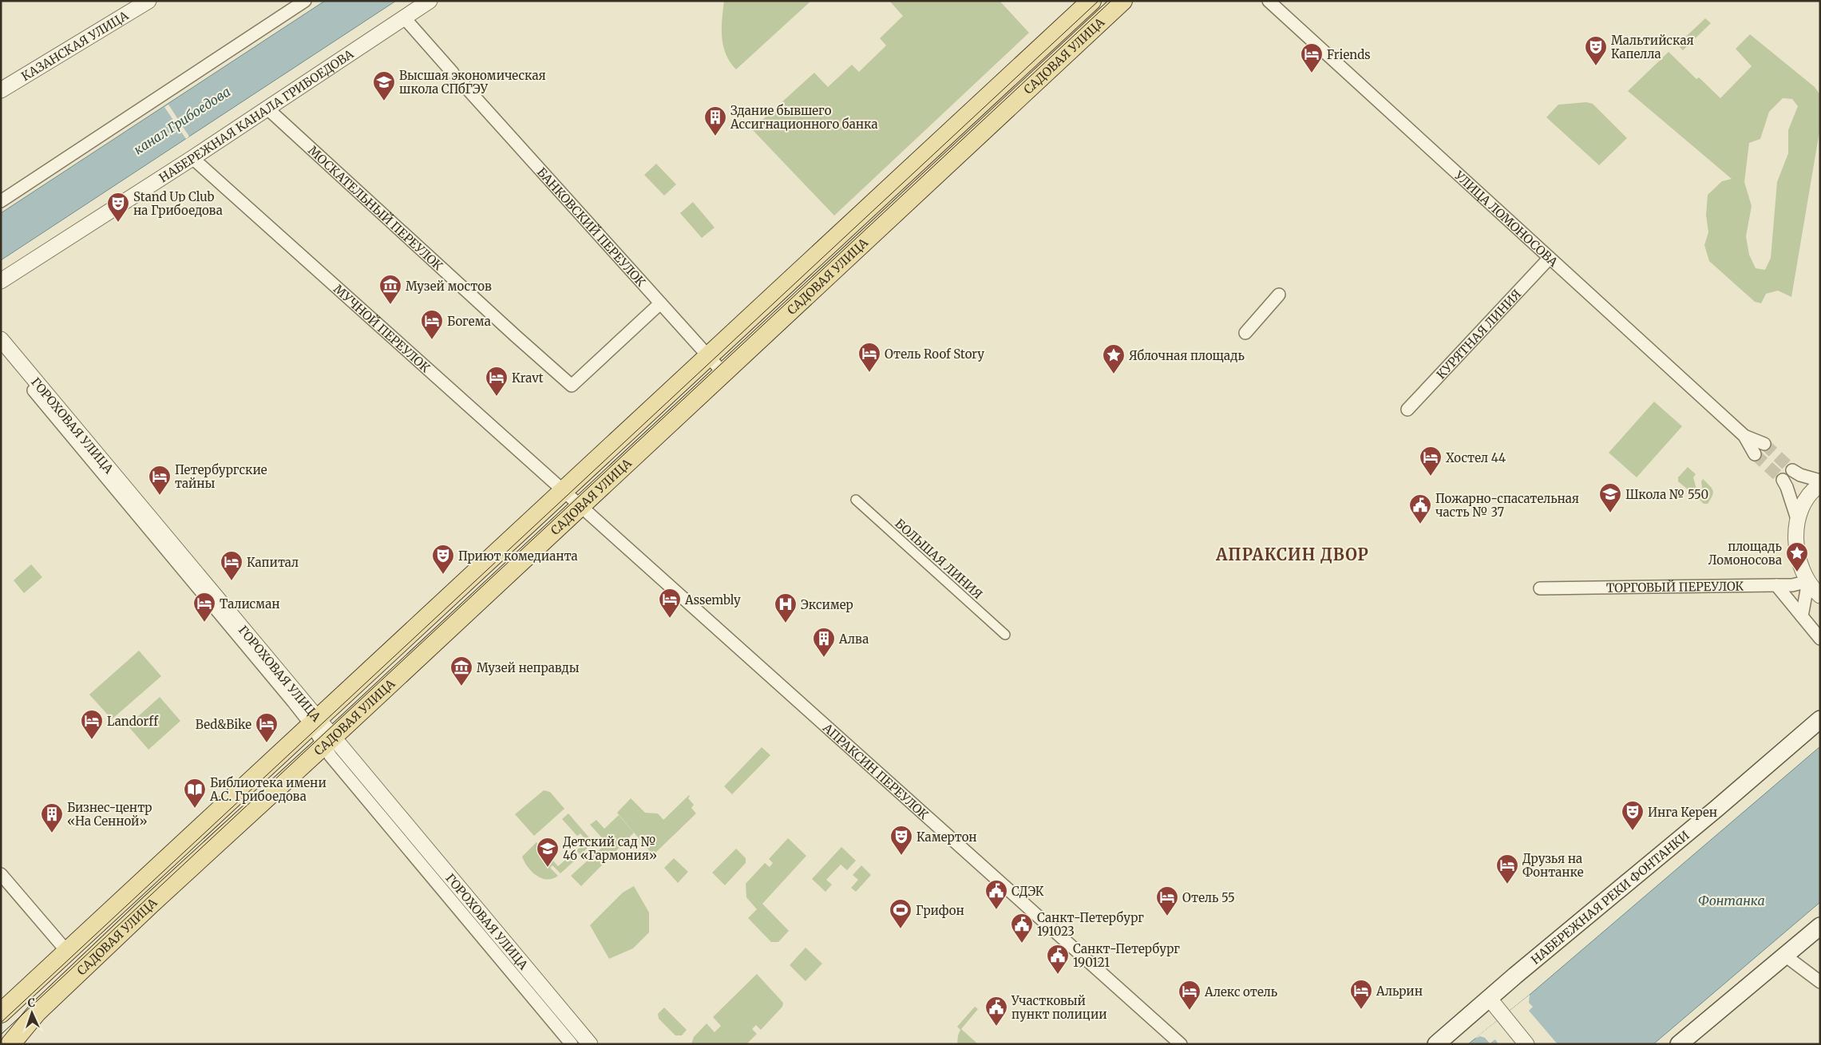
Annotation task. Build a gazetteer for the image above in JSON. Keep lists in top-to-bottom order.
{
  "streets": {
    "main road": ["САДОВАЯ УЛИЦА", "НАБЕРЕЖНАЯ РЕКИ ФОНТАНКИ"],
    "street": [
      "КАЗАНСКАЯ УЛИЦА",
      "НАБЕРЕЖНАЯ КАНАЛА ГРИБОЕДОВА",
      "МОСКАТЕЛЬНЫЙ ПЕРЕУЛОК",
      "УЛИЦА ЛОМОНОСОВА",
      "БАНКОВСКИЙ ПЕРЕУЛОК",
      "МУЧНОЙ ПЕРЕУЛОК",
      "КУРЯТНАЯ ЛИНИЯ",
      "ГОРОХОВАЯ УЛИЦА",
      "БОЛЬШАЯ ЛИНИЯ",
      "ТОРГОВЫЙ ПЕРЕУЛОК",
      "АПРАКСИН ПЕРЕУЛОК"
    ]
  },
  "crossings": [
    ["САДОВАЯ УЛИЦА", "БАНКОВСКИЙ ПЕРЕУЛОК"],
    ["САДОВАЯ УЛИЦА", "МУЧНОЙ ПЕРЕУЛОК"],
    ["САДОВАЯ УЛИЦА", "ГОРОХОВАЯ УЛИЦА"],
    ["САДОВАЯ УЛИЦА", "АПРАКСИН ПЕРЕУЛОК"],
    ["НАБЕРЕЖНАЯ КАНАЛА ГРИБОЕДОВА", "МОСКАТЕЛЬНЫЙ ПЕРЕУЛОК"],
    ["НАБЕРЕЖНАЯ КАНАЛА ГРИБОЕДОВА", "БАНКОВСКИЙ ПЕРЕУЛОК"],
    ["НАБЕРЕЖНАЯ КАНАЛА ГРИБОЕДОВА", "МУЧНОЙ ПЕРЕУЛОК"],
    ["МОСКАТЕЛЬНЫЙ ПЕРЕУЛОК", "БАНКОВСКИЙ ПЕРЕУЛОК"],
    ["УЛИЦА ЛОМОНОСОВА", "КУРЯТНАЯ ЛИНИЯ"],
    ["МУЧНОЙ ПЕРЕУЛОК", "АПРАКСИН ПЕРЕУЛОК"]
  ],
  "districts": ["АПРАКСИН ДВОР"],
  "water": ["канал Грибоедова", "Фонтанка"],
  "places": {
    "theatre": [
      "Мальтийская Капелла",
      "Stand Up Club на Грибоедова",
      "Приют комедианта",
      "Инга Керен",
      "Камертон"
    ],
    "hotel": [
      "Friends",
      "Богема",
      "Отель Roof Story",
      "Kravt",
      "Хостел 44",
      "Петербургские тайны",
      "Капитал",
      "Assembly",
      "Талисман",
      "Landorff",
      "Bed&Bike",
      "Друзья на Фонтанке",
      "Отель 55",
      "Альрин",
      "Алекс отель"
    ],
    "school or university": ["Высшая экономическая школа СПбГЭУ", "Школа № 550", "Детский сад № 46 «Гармония»"],
    "building": ["Здание бывшего Ассигнационного банка", "Алва", "Бизнес-центр «На Сенной»"],
    "museum": ["Музей мостов", "Музей неправды"],
    "place": ["Яблочная площадь", "площадь Ломоносова"],
    "public building": [
      "Пожарно-спасательная часть № 37",
      "СДЭК",
      "Санкт-Петербург 191023",
      "Санкт-Петербург 190121",
      "Участковый пункт полиции"
    ],
    "hospital": ["Эксимер"],
    "library": ["Библиотека имени А.С. Грибоедова"],
    "sports": ["Грифон"]
  },
  "north": "top"
}
